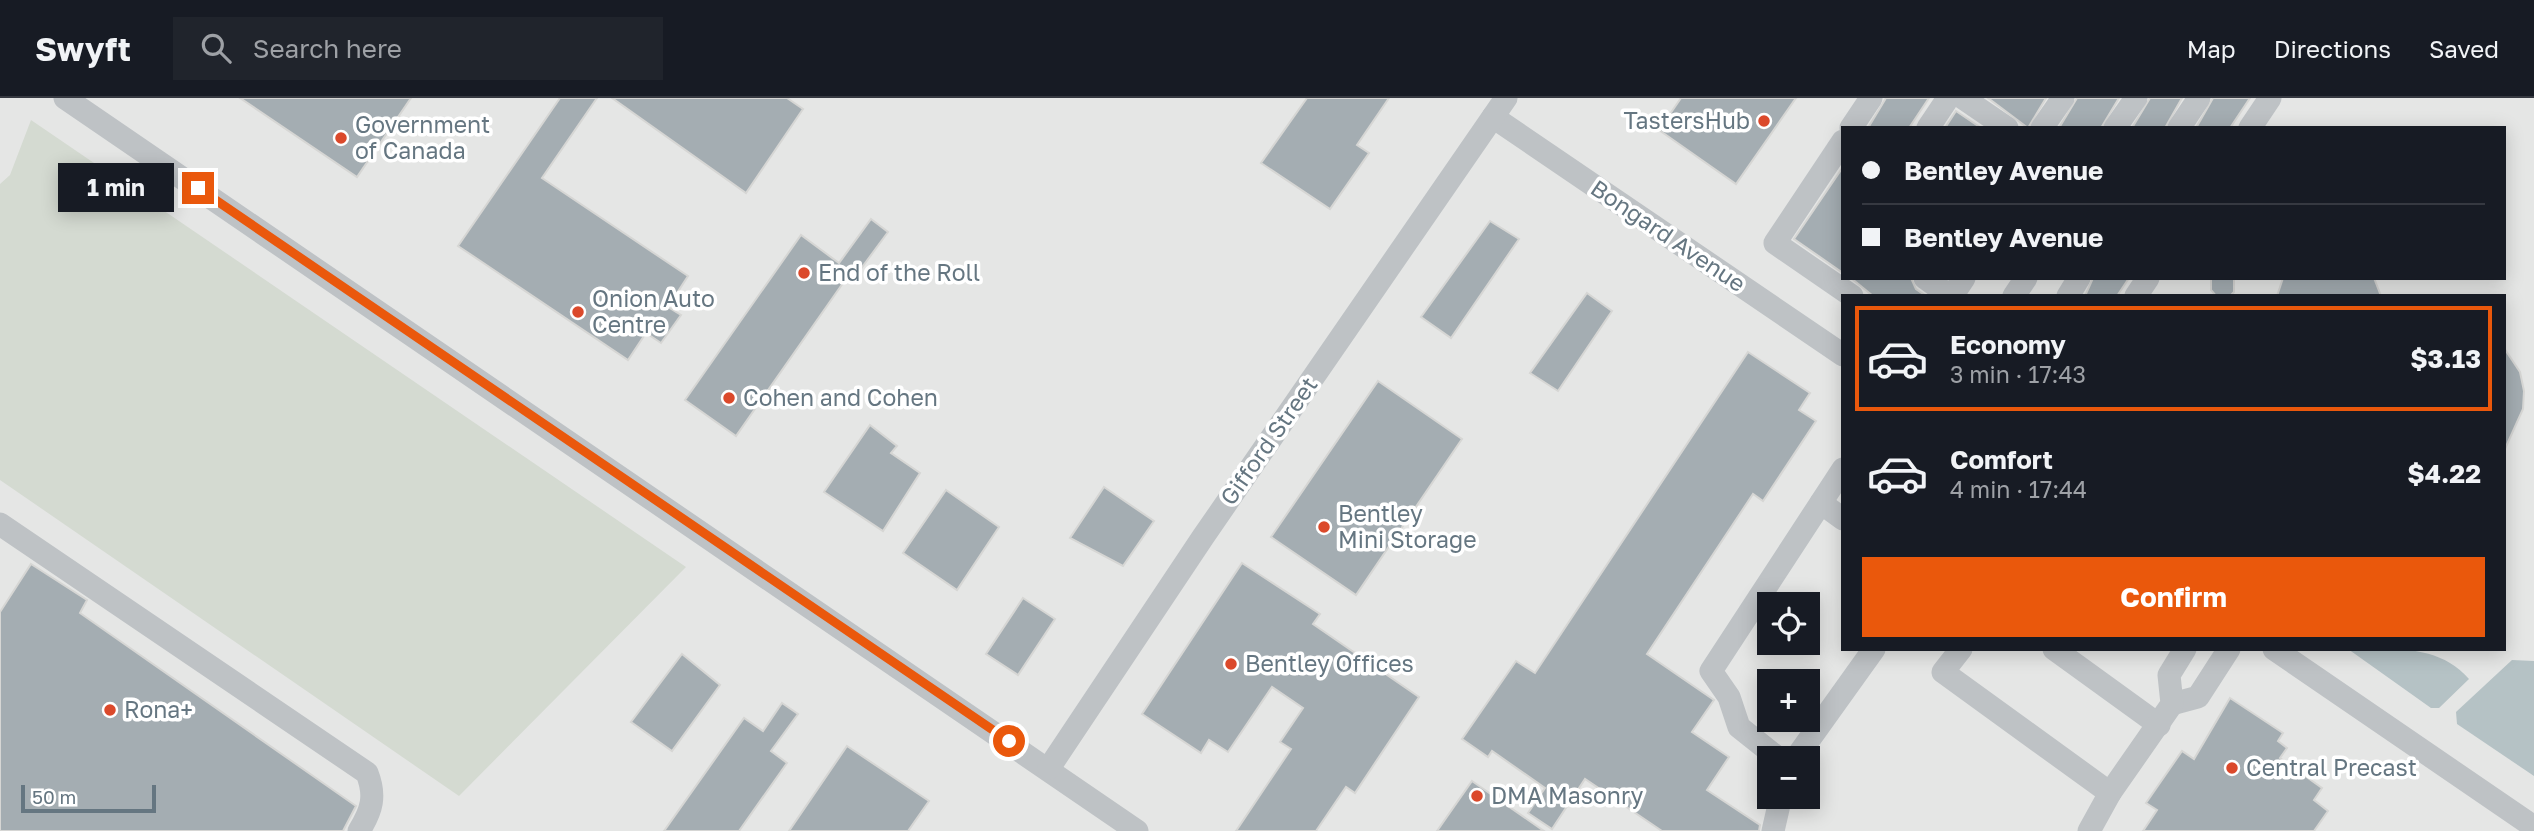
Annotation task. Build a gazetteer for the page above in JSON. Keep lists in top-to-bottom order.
{
  "streets": {
    "street": ["Bongard Avenue", "Gifford Street"]
  },
  "crossings": [
    ["Bongard Avenue", "Gifford Street"]
  ],
  "places": [
    "TastersHub",
    "Government of Canada",
    "End of the Roll",
    "Onion Auto Centre",
    "Cohen and Cohen",
    "Bentley Mini Storage",
    "Bentley Offices",
    "Rona+",
    "Central Precast",
    "DMA Masonry"
  ],
  "scale_bar": "50 m",
  "page": {
    "header": "Swyft",
    "search": "Search here",
    "nav": ["Map", "Directions", "Saved"],
    "banner": ["Bentley Avenue", "Bentley Avenue"],
    "bubble": "1 min",
    "list": [
      {
        "name": "Economy",
        "note": "3 min · 17:43",
        "value": "$3.13"
      },
      {
        "name": "Comfort",
        "note": "4 min · 17:44",
        "value": "$4.22"
      }
    ],
    "buttons": "Confirm",
    "map_buttons": ["+", "−"],
    "scale": "50 m"
  }
}
